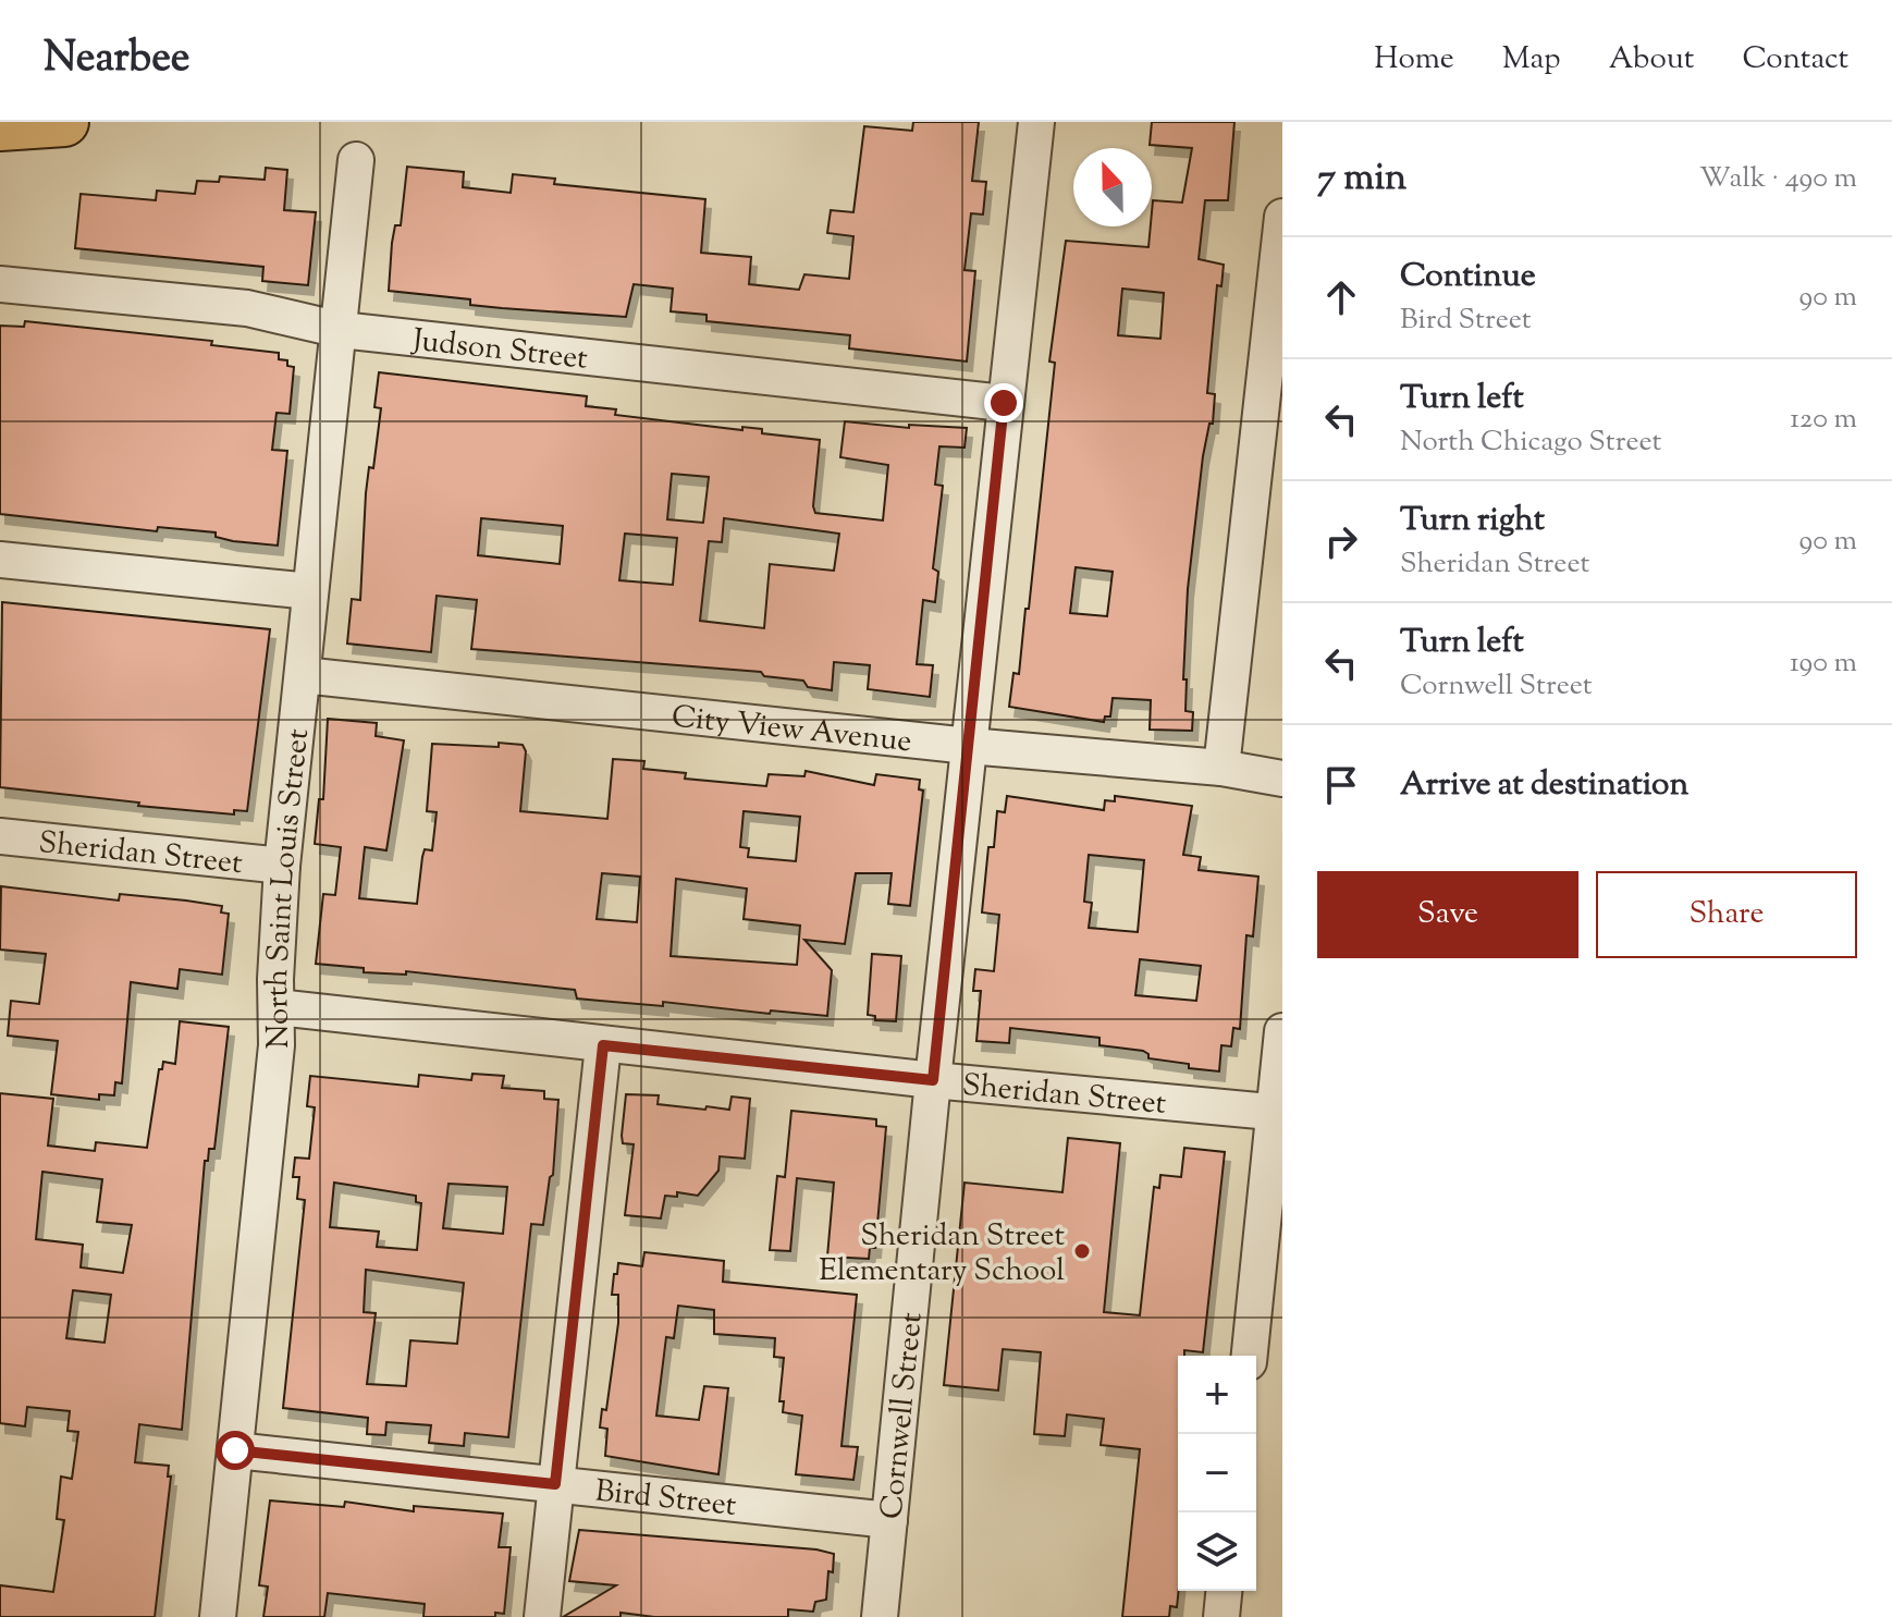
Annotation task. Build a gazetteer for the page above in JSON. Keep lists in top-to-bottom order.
{
  "streets": {
    "street": [
      "Judson Street",
      "City View Avenue",
      "Sheridan Street",
      "North Saint Louis Street",
      "Cornwell Street",
      "Bird Street"
    ]
  },
  "crossings": [
    ["Judson Street", "North Saint Louis Street"],
    ["Judson Street", "Cornwell Street"],
    ["City View Avenue", "North Saint Louis Street"],
    ["City View Avenue", "Cornwell Street"],
    ["Sheridan Street", "North Saint Louis Street"],
    ["Sheridan Street", "Cornwell Street"],
    ["North Saint Louis Street", "Bird Street"],
    ["Cornwell Street", "Bird Street"]
  ],
  "places": ["Sheridan Street Elementary School"],
  "north": "top",
  "page": {
    "header": "Nearbee",
    "nav": [
      "Home",
      "Map",
      "About",
      "Contact"
    ],
    "heading": ["7 min", "Walk · 490 m"],
    "list": [
      ["Continue", "Bird Street", "90 m"],
      ["Turn left", "North Chicago Street", "120 m"],
      ["Turn right", "Sheridan Street", "90 m"],
      ["Turn left", "Cornwell Street", "190 m"],
      "Arrive at destination"
    ],
    "buttons": ["Save", "Share"],
    "map_buttons": ["+", "−"]
  }
}
